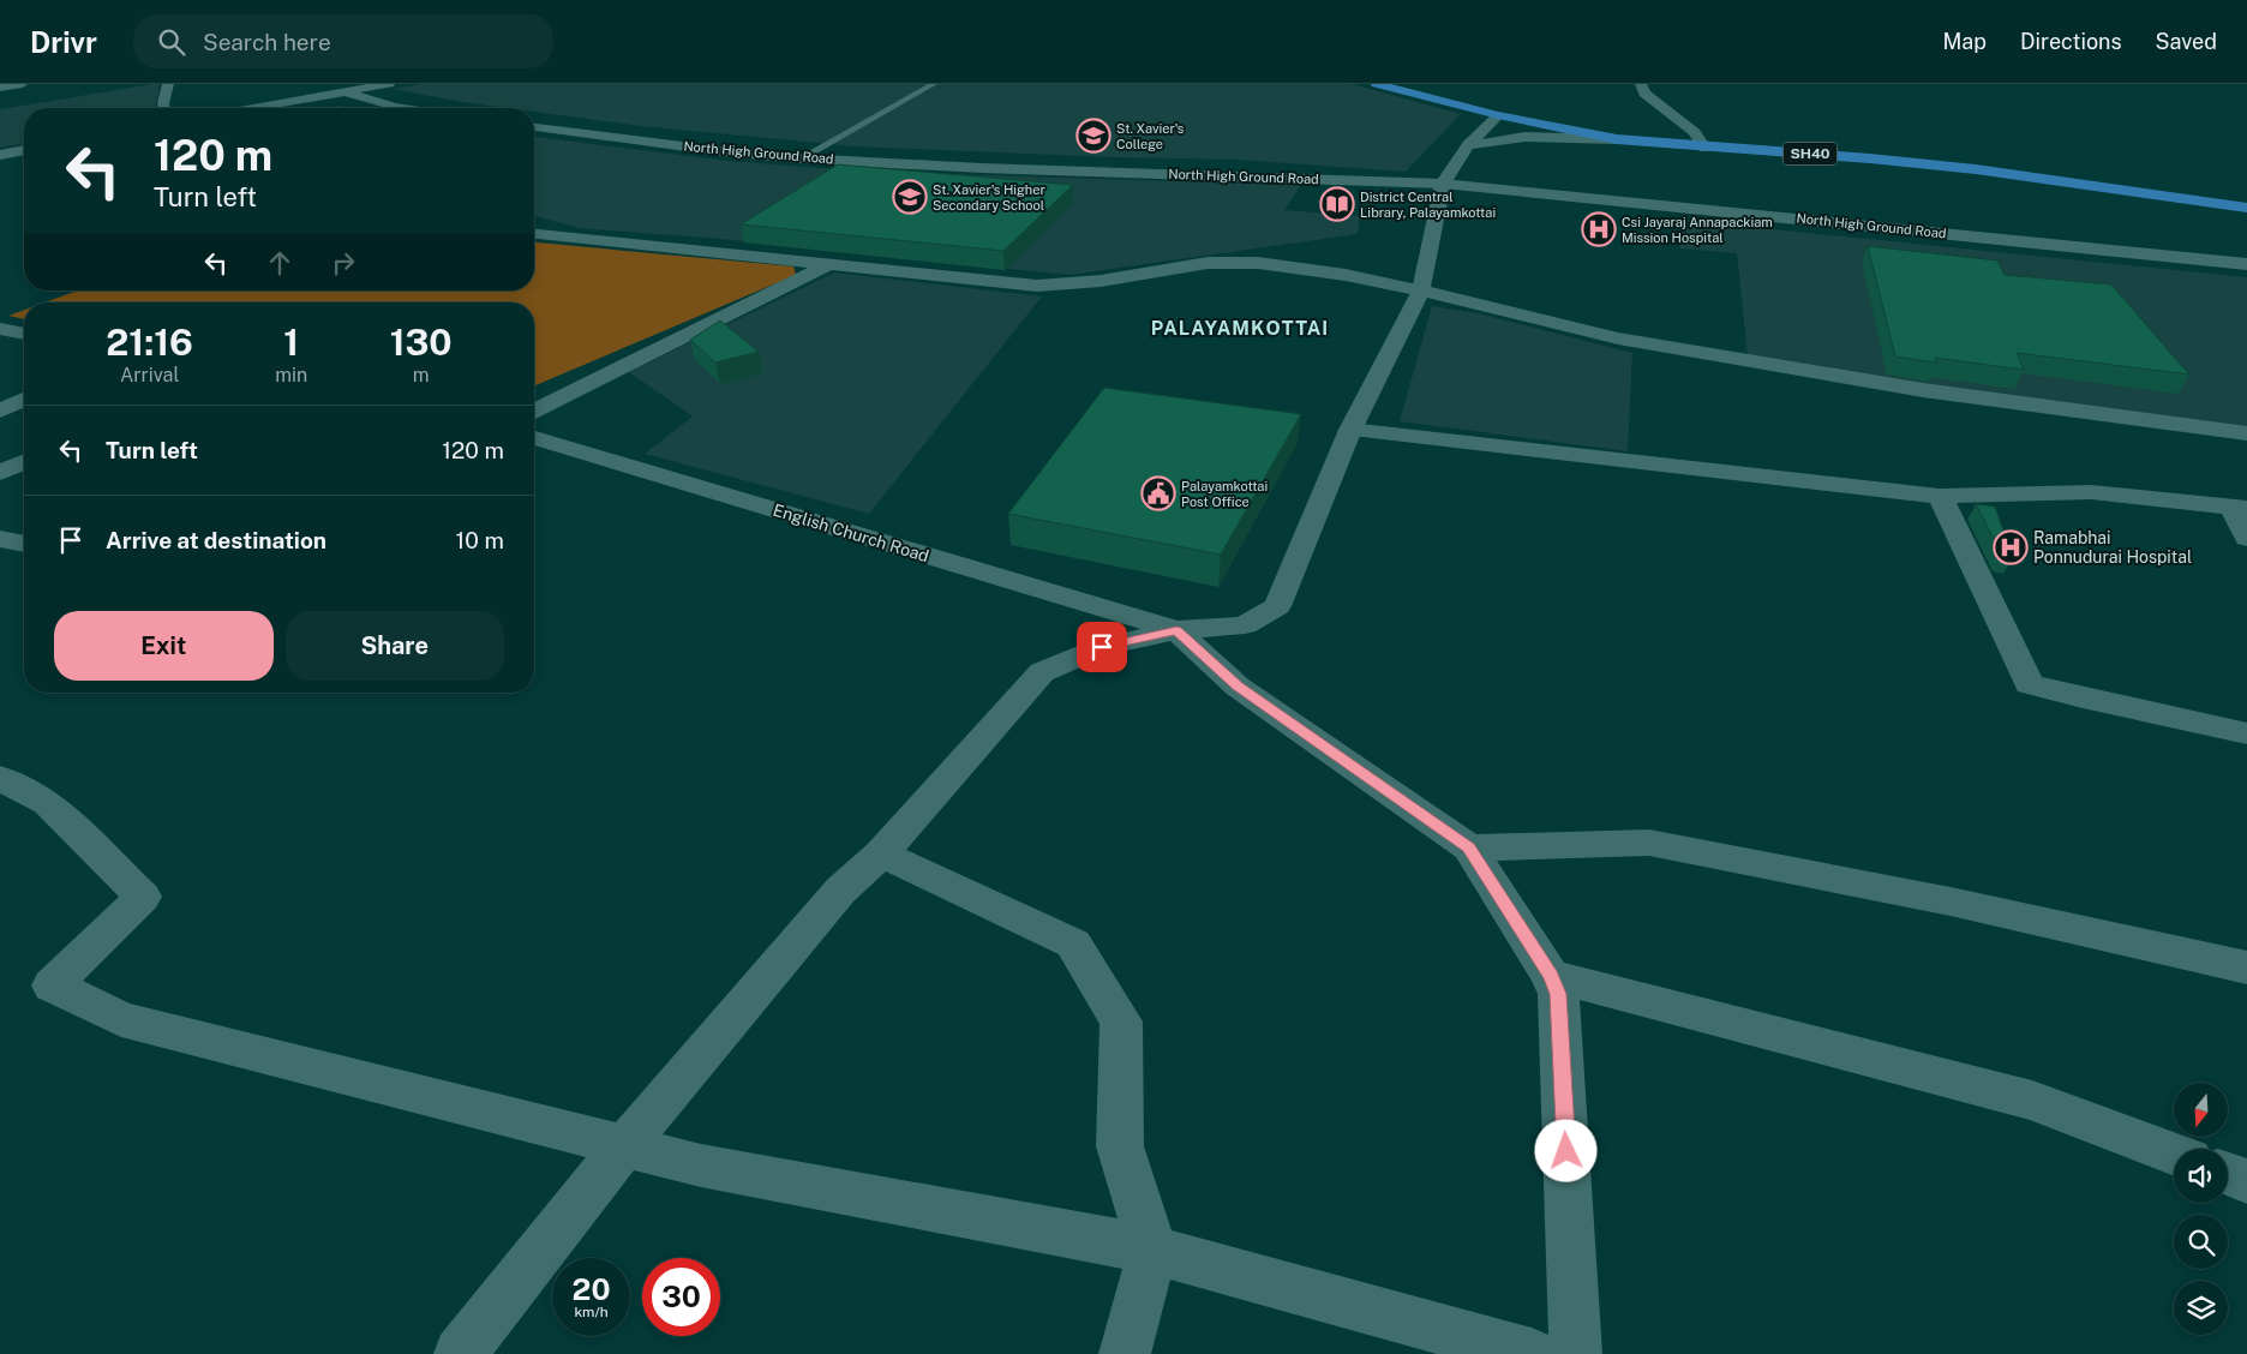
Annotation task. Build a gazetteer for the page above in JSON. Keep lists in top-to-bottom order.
{
  "streets": {
    "main road": ["SH40"],
    "street": ["North High Ground Road", "English Church Road"]
  },
  "districts": ["PALAYAMKOTTAI"],
  "places": {
    "school or university": ["St. Xavier's College", "St. Xavier's Higher Secondary School"],
    "library": ["District Central Library, Palayamkottai"],
    "hospital": ["Csi Jayaraj Annapackiam Mission Hospital", "Ramabhai Ponnudurai Hospital"],
    "public building": ["Palayamkottai Post Office"]
  },
  "north": "bottom",
  "page": {
    "header": "Drivr",
    "search": "Search here",
    "nav": ["Map", "Directions", "Saved"],
    "turn": ["120 m", "Turn left"],
    "eta": [
      "21:16",
      "Arrival",
      "1",
      "min",
      "130",
      "m"
    ],
    "list": [
      {
        "name": "Turn left",
        "value": "120 m"
      },
      {
        "name": "Arrive at destination",
        "value": "10 m"
      }
    ],
    "buttons": ["Exit", "Share"],
    "speed": "20 km/h",
    "limit": "30"
  }
}
